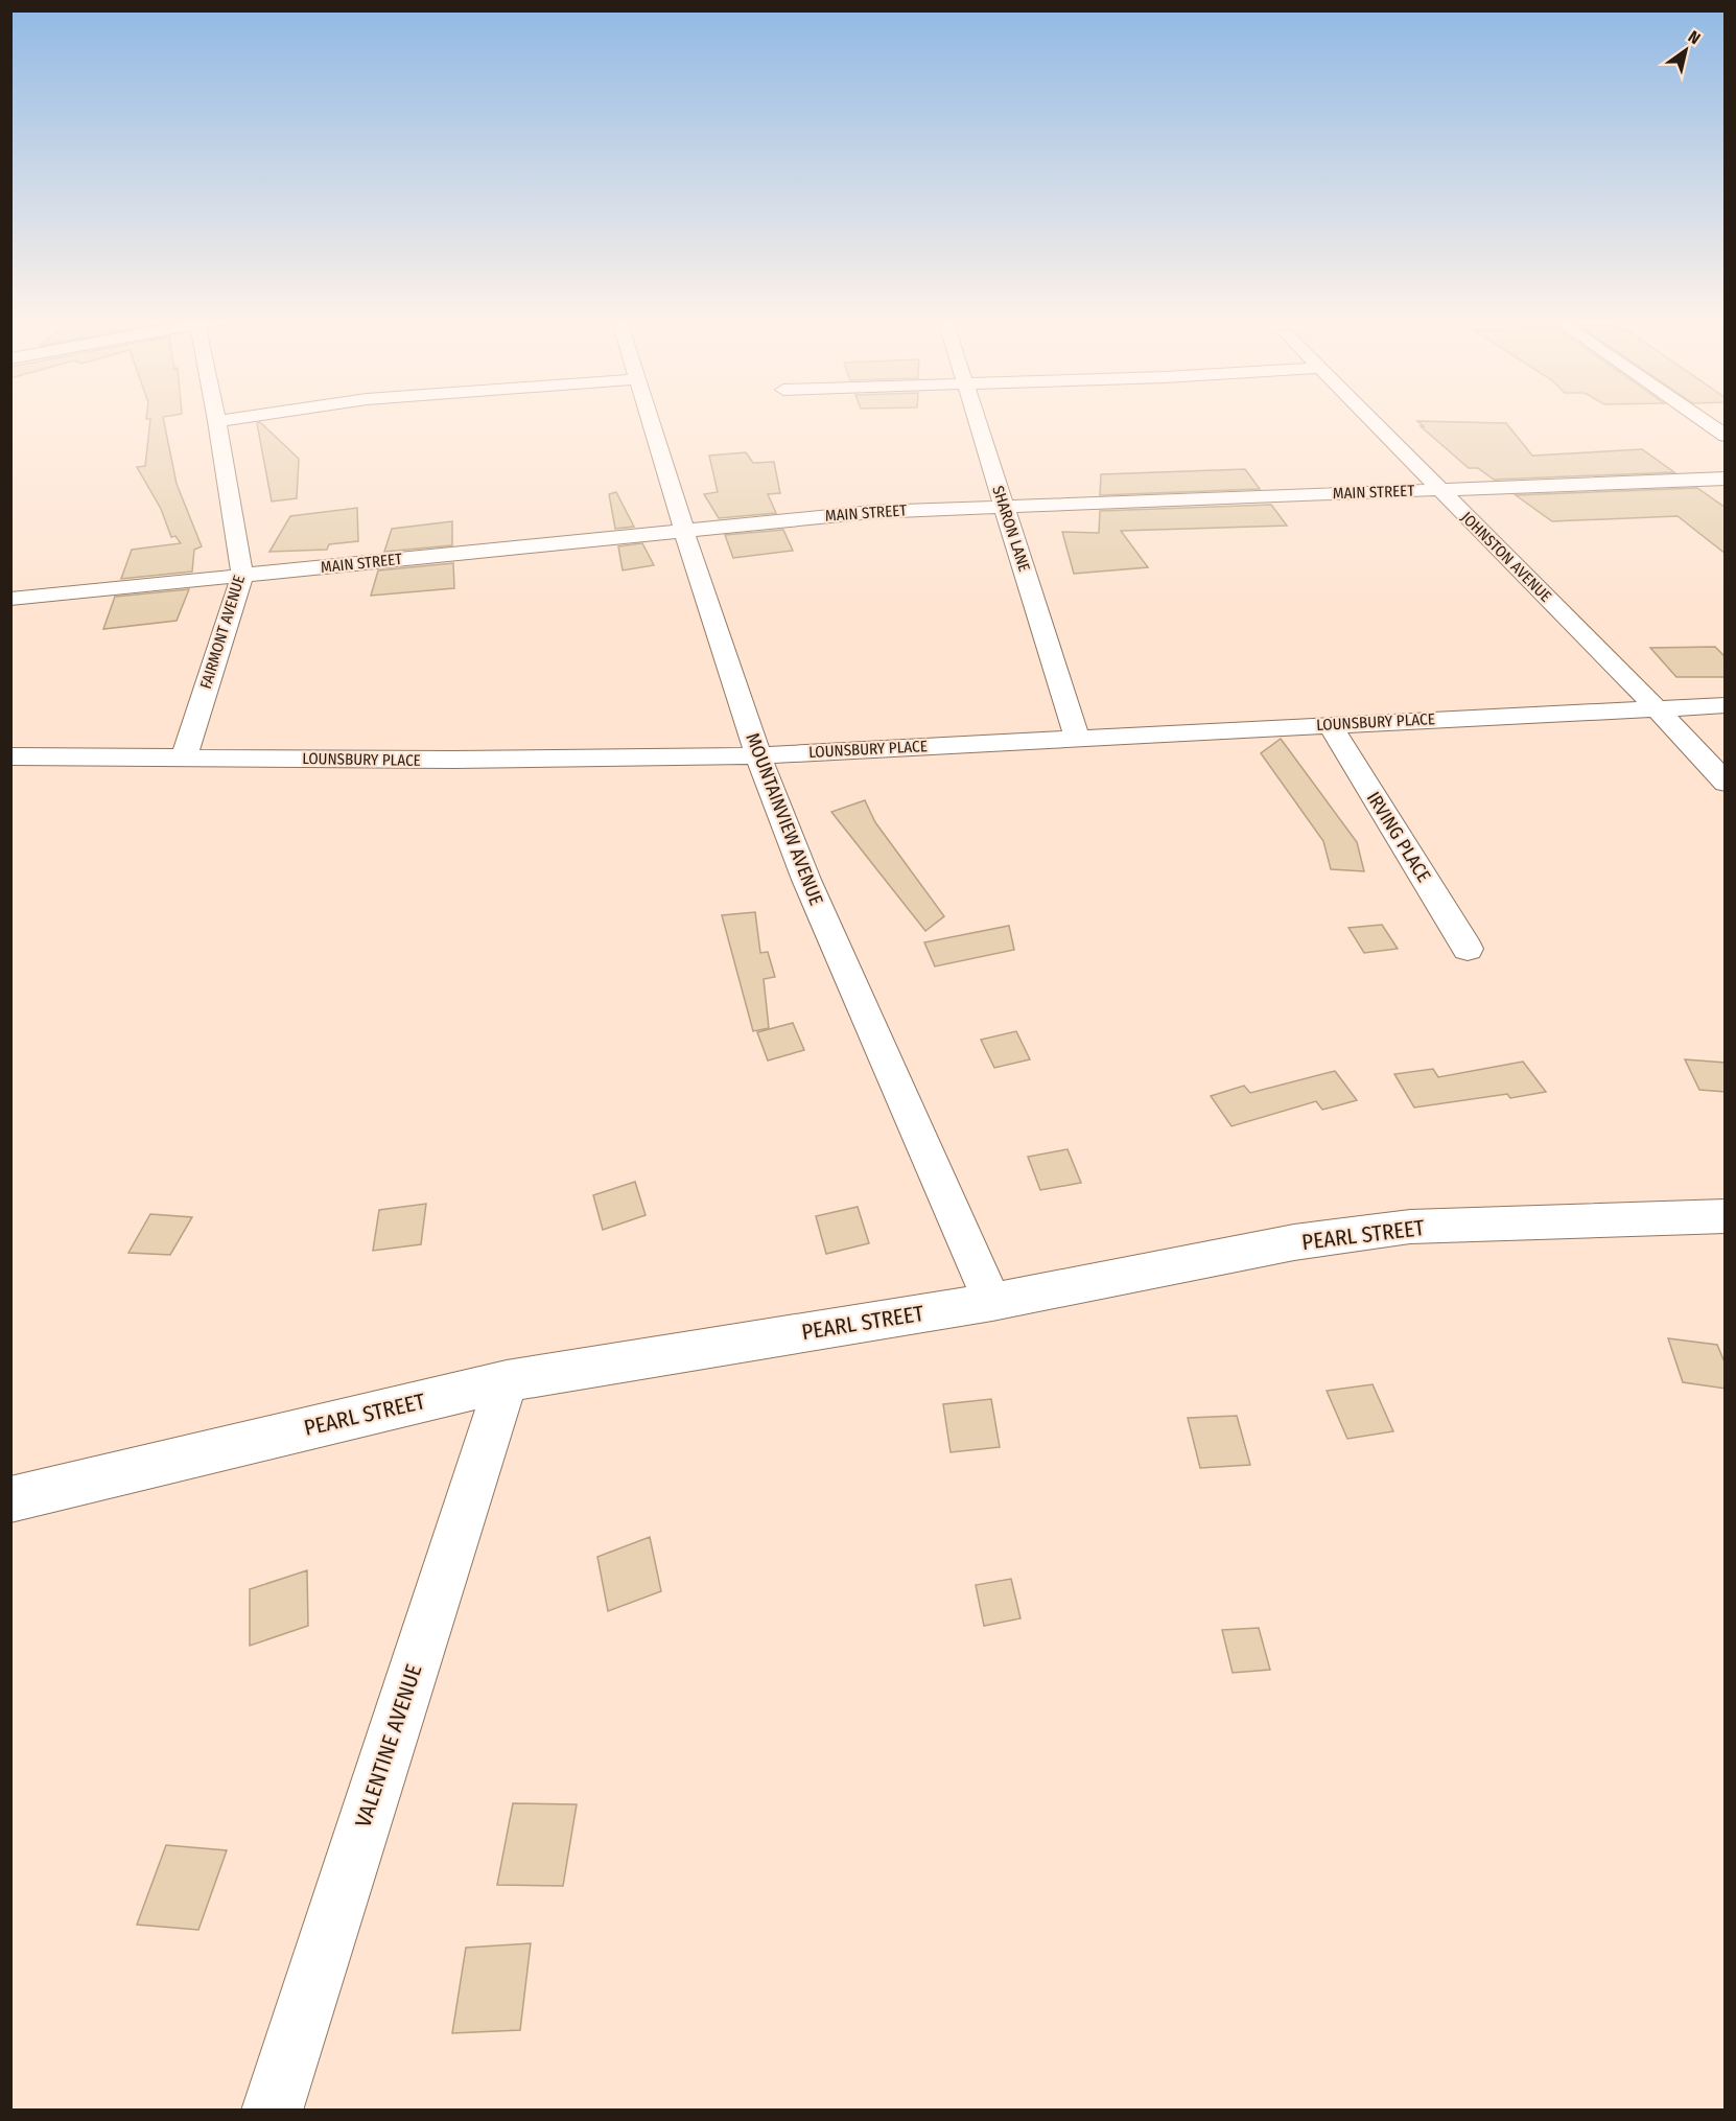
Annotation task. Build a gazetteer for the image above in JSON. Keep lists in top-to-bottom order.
{
  "streets": {
    "street": [
      "MAIN STREET",
      "SHARON LANE",
      "JOHNSTON AVENUE",
      "FAIRMONT AVENUE",
      "LOUNSBURY PLACE",
      "MOUNTAINVIEW AVENUE",
      "IRVING PLACE",
      "PEARL STREET",
      "VALENTINE AVENUE"
    ]
  },
  "crossings": [
    ["MAIN STREET", "SHARON LANE"],
    ["MAIN STREET", "JOHNSTON AVENUE"],
    ["MAIN STREET", "FAIRMONT AVENUE"],
    ["MAIN STREET", "MOUNTAINVIEW AVENUE"],
    ["SHARON LANE", "LOUNSBURY PLACE"],
    ["JOHNSTON AVENUE", "LOUNSBURY PLACE"],
    ["FAIRMONT AVENUE", "LOUNSBURY PLACE"],
    ["LOUNSBURY PLACE", "MOUNTAINVIEW AVENUE"],
    ["LOUNSBURY PLACE", "IRVING PLACE"],
    ["MOUNTAINVIEW AVENUE", "PEARL STREET"],
    ["PEARL STREET", "VALENTINE AVENUE"]
  ],
  "north": "top right"
}
